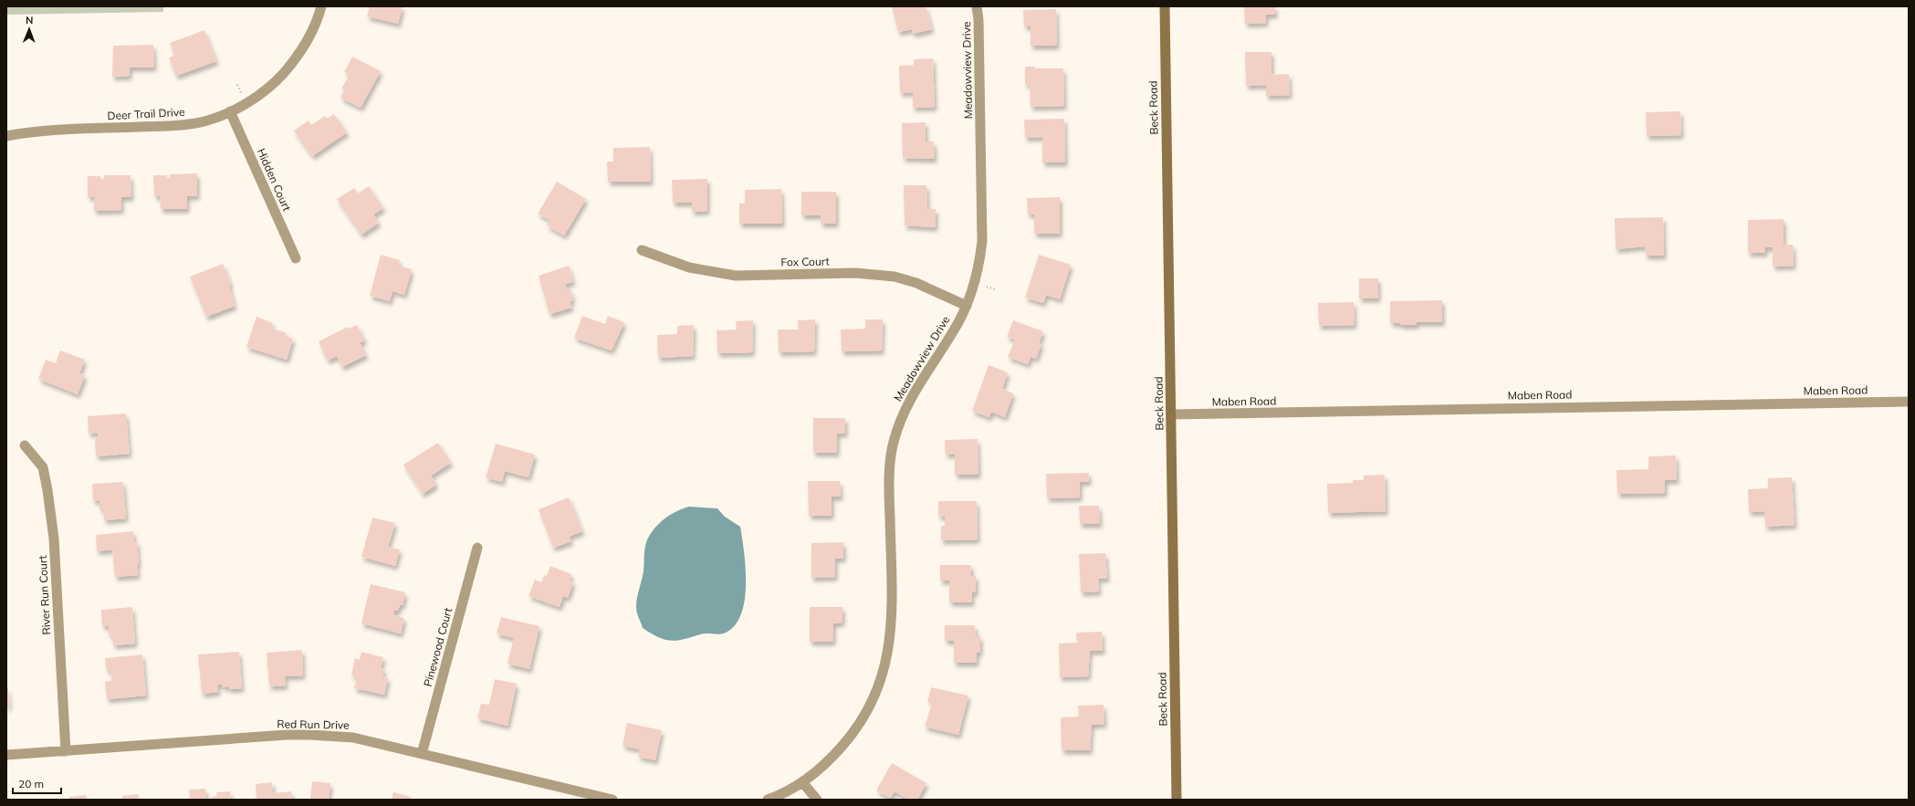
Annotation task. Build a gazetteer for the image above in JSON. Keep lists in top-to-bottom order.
{
  "streets": {
    "main road": ["Beck Road"],
    "street": [
      "Meadowview Drive",
      "Deer Trail Drive",
      "Hidden Court",
      "Fox Court",
      "Maben Road",
      "River Run Court",
      "Pinewood Court",
      "Red Run Drive"
    ]
  },
  "crossings": [
    ["Meadowview Drive", "Fox Court"],
    ["Beck Road", "Maben Road"],
    ["Deer Trail Drive", "Hidden Court"],
    ["River Run Court", "Red Run Drive"],
    ["Pinewood Court", "Red Run Drive"]
  ],
  "scale_bar": "20 m",
  "north": "top"
}
